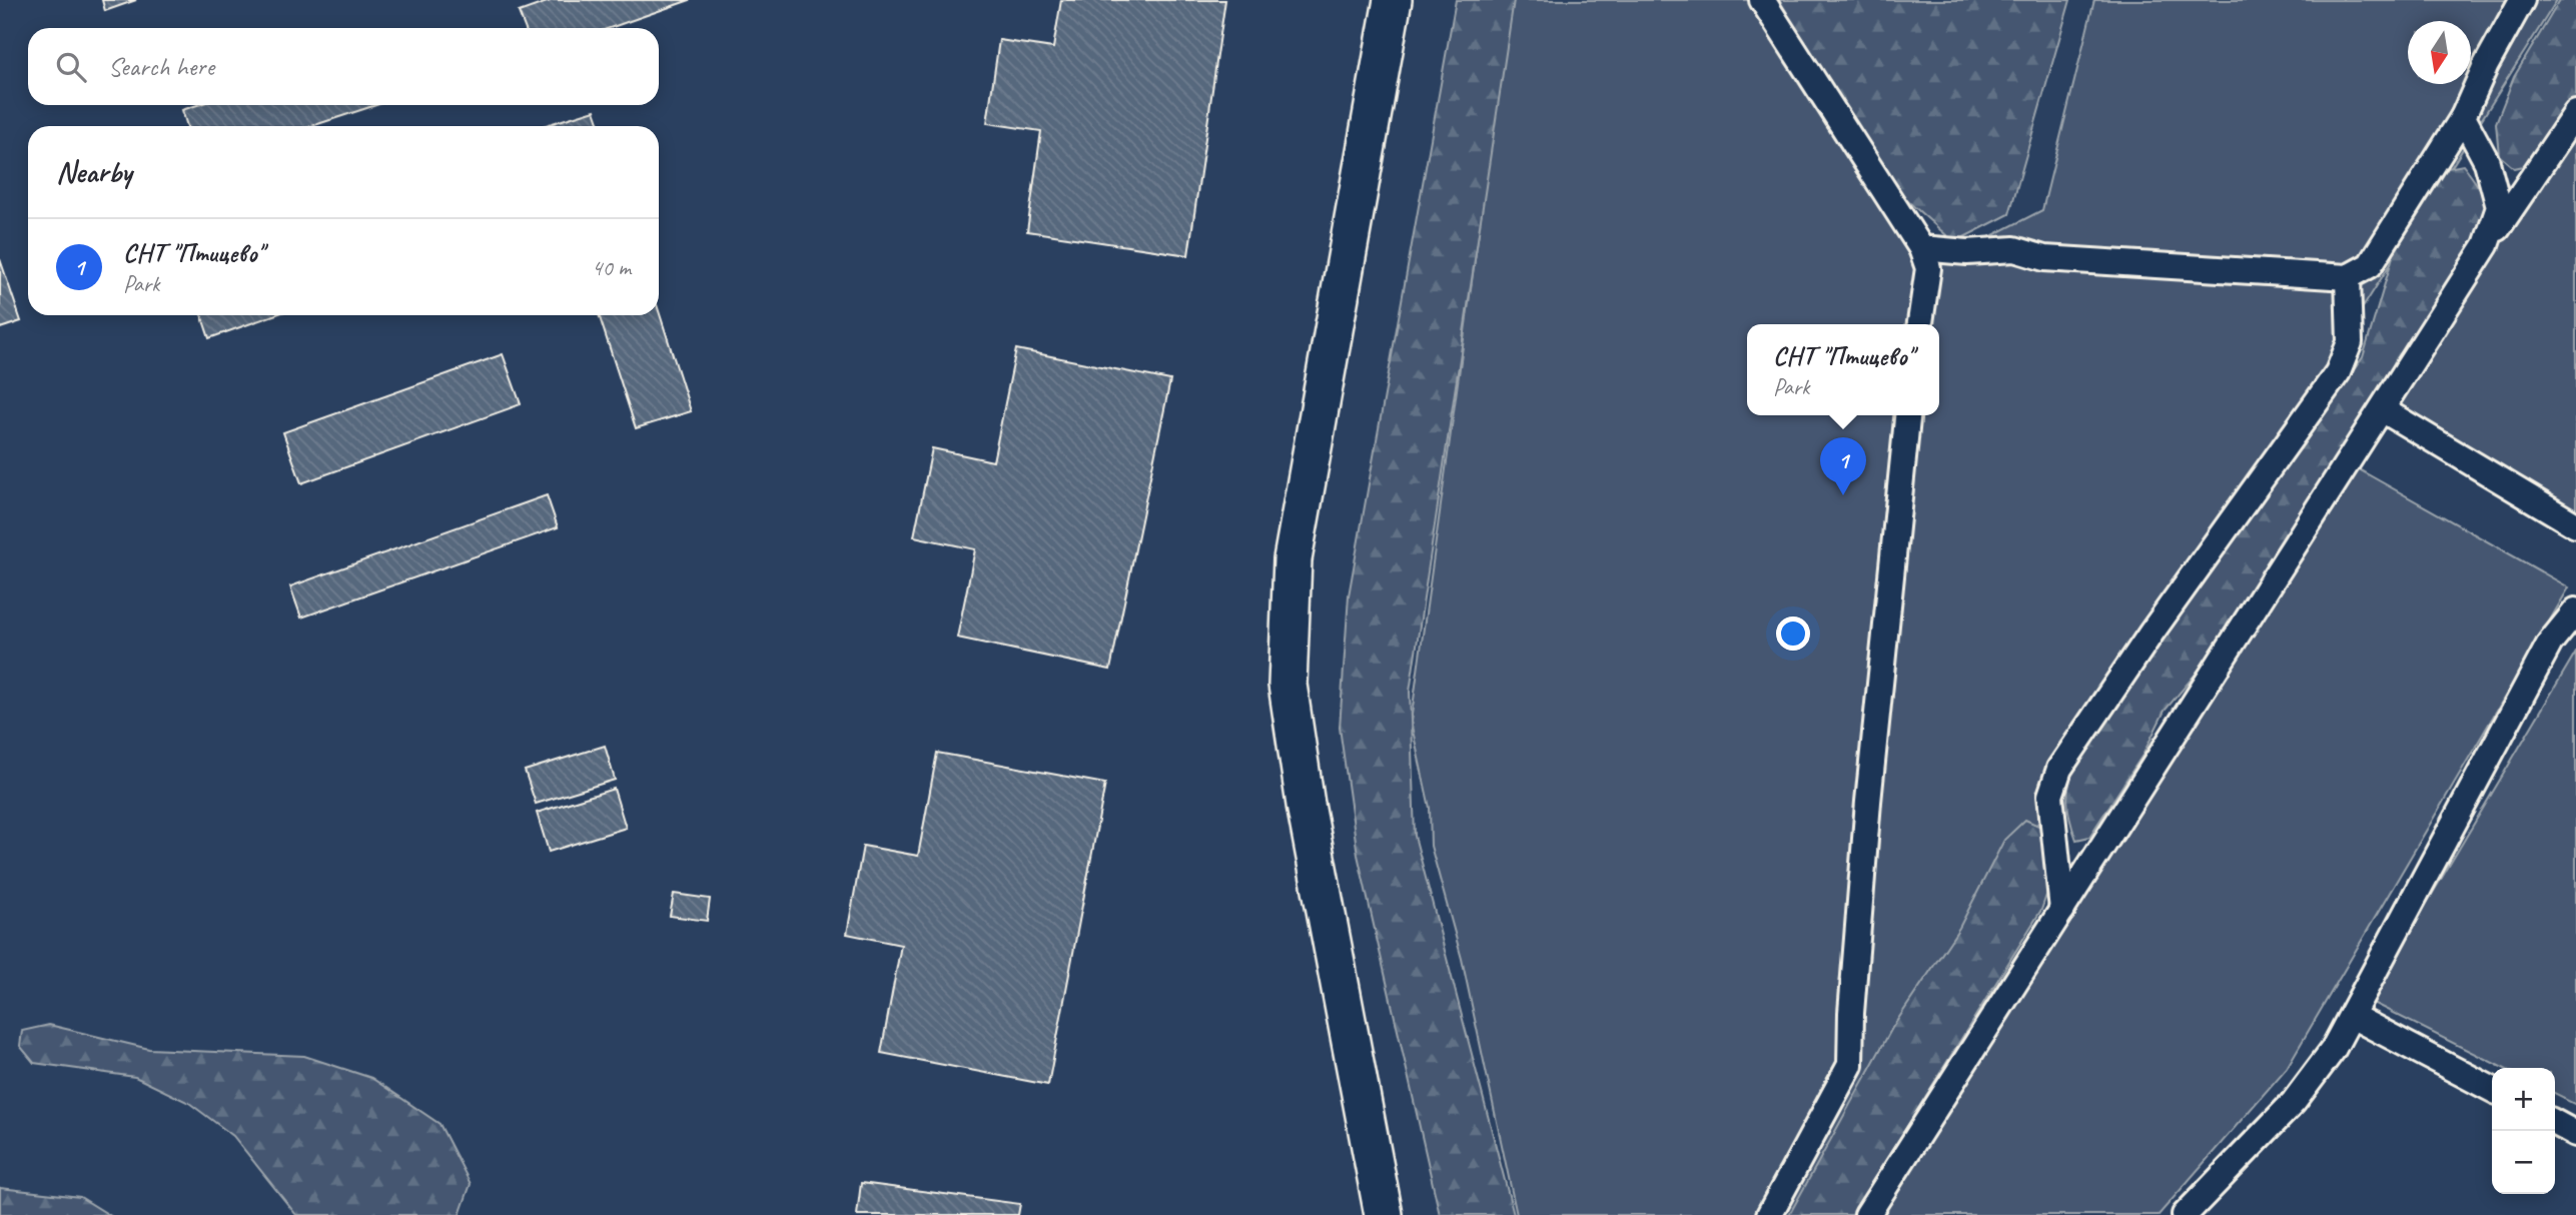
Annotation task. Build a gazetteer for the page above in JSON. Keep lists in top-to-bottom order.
{
  "north": "bottom",
  "page": {
    "search": "Search here",
    "heading": "Nearby",
    "list": [
      {
        "mark": "1",
        "name": "СНТ \"Птицево\"",
        "note": "Park",
        "value": "40 m"
      }
    ],
    "popup": ["СНТ \"Птицево\"", "Park"],
    "pins": "1",
    "map_buttons": ["+", "−"]
  }
}
